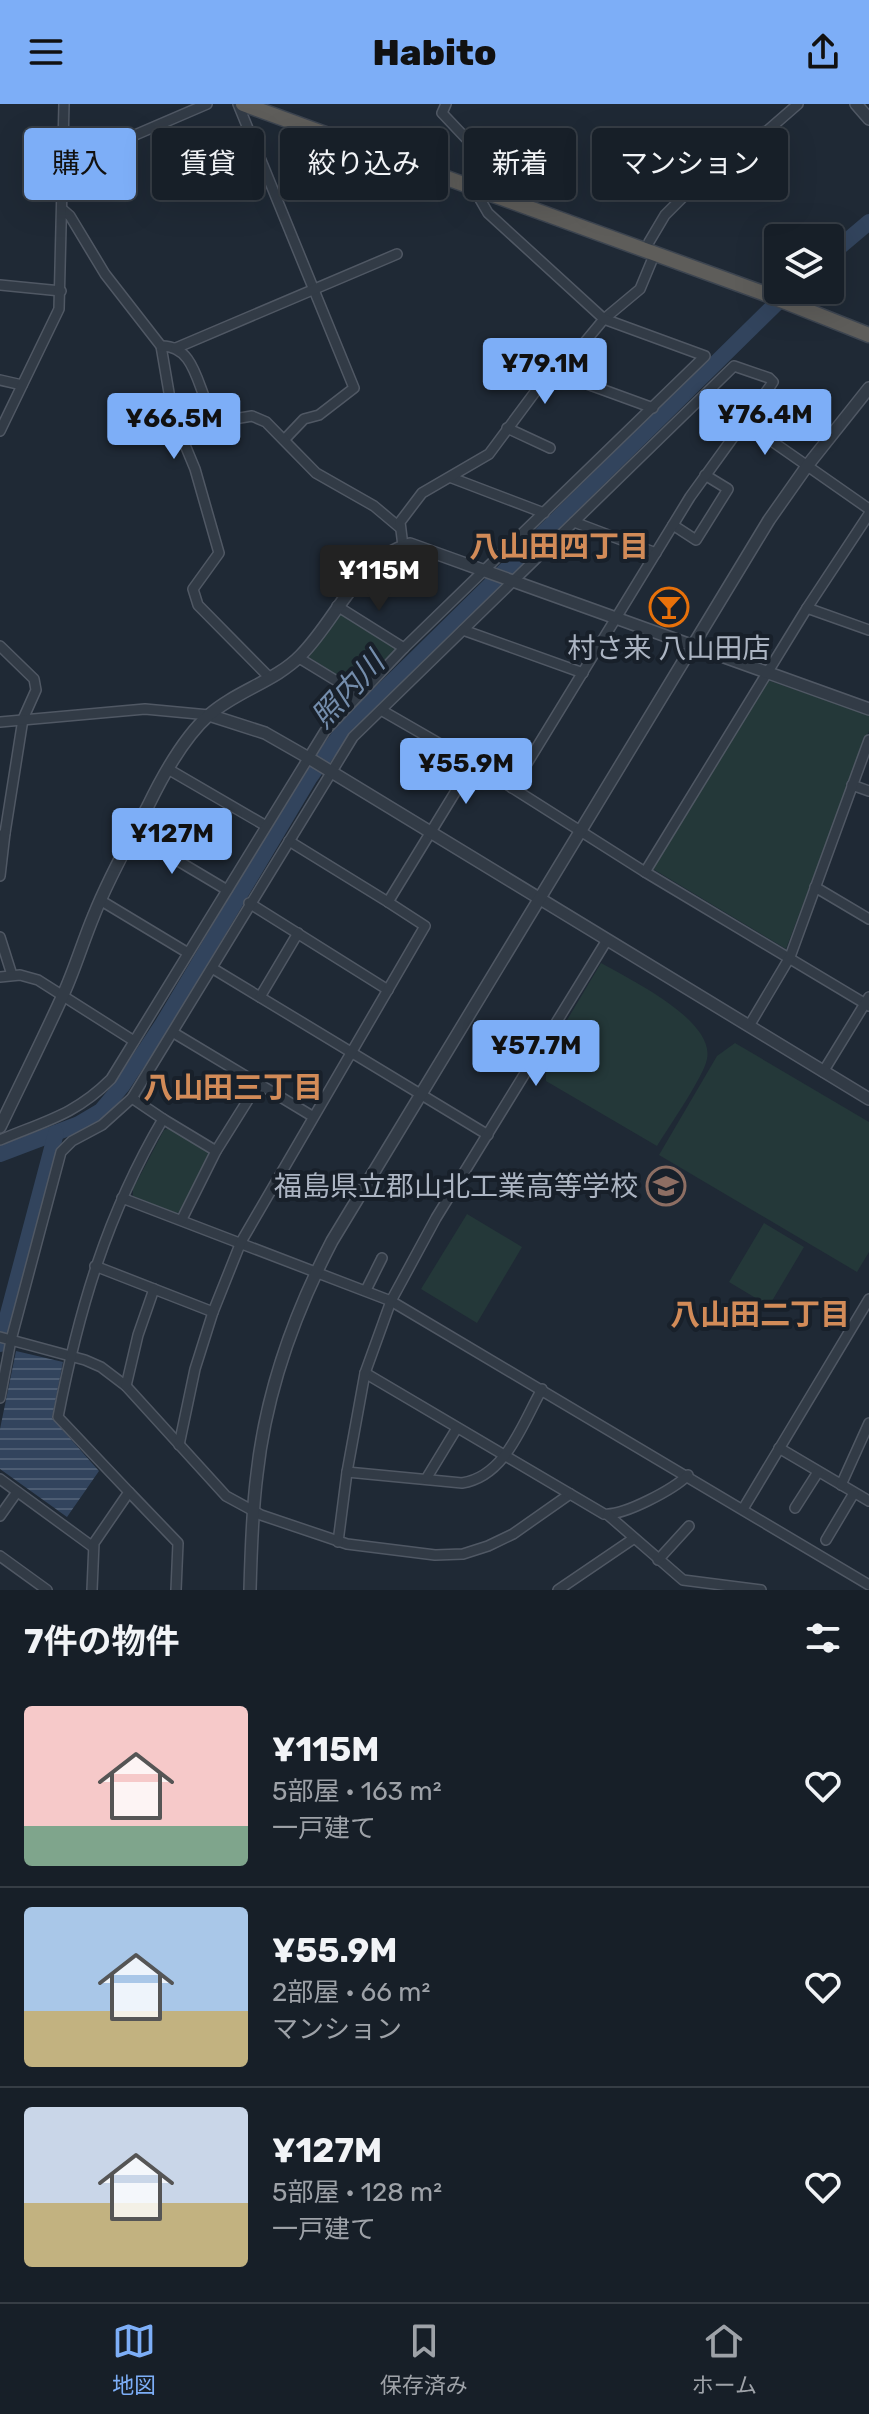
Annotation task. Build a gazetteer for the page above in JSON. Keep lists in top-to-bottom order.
{
  "districts": ["八山田四丁目", "八山田三丁目", "八山田二丁目"],
  "water": ["照内川"],
  "places": {
    "bar": ["村さ来 八山田店"],
    "school or university": ["福島県立郡山北工業高等学校"]
  },
  "page": {
    "header": "Habito",
    "chip": [
      "購入",
      "賃貸",
      "絞り込み",
      "新着",
      "マンション"
    ],
    "price": [
      "¥79.1M",
      "¥76.4M",
      "¥66.5M",
      "¥115M",
      "¥55.9M",
      "¥127M",
      "¥57.7M"
    ],
    "heading": "7件の物件",
    "list": [
      {
        "name": "¥115M",
        "note": "5部屋 · 163 m² · 一戸建て"
      },
      {
        "name": "¥55.9M",
        "note": "2部屋 · 66 m² · マンション"
      },
      {
        "name": "¥127M",
        "note": "5部屋 · 128 m² · 一戸建て"
      }
    ],
    "tabs": ["地図", "保存済み", "ホーム"]
  }
}
